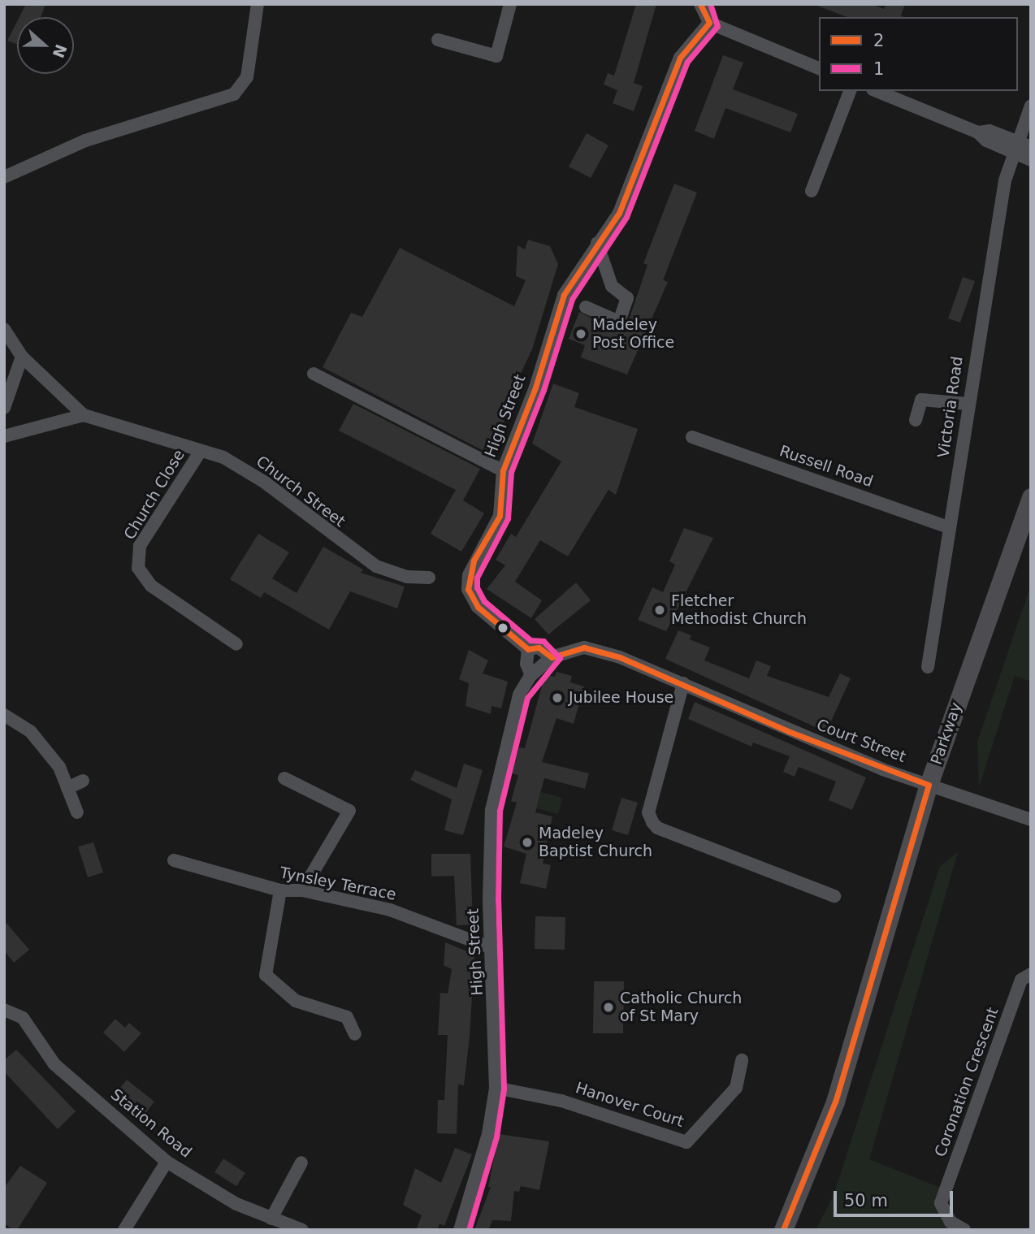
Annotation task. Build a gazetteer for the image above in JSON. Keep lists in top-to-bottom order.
{
  "streets": {
    "street": [
      "Victoria Road",
      "High Street",
      "Russell Road",
      "Church Street",
      "Church Close",
      "Parkway",
      "Court Street",
      "Tynsley Terrace",
      "Coronation Crescent",
      "Hanover Court",
      "Station Road"
    ]
  },
  "crossings": [
    ["Victoria Road", "Russell Road"],
    ["High Street", "Court Street"],
    ["High Street", "Tynsley Terrace"],
    ["High Street", "Hanover Court"],
    ["Church Street", "Church Close"],
    ["Parkway", "Court Street"]
  ],
  "places": [
    "Madeley Post Office",
    "Fletcher Methodist Church",
    "Jubilee House",
    "Madeley Baptist Church",
    "Catholic Church of St Mary"
  ],
  "lines": ["transit line 2", "transit line 1"],
  "legend": ["2", "1"],
  "scale_bar": "50 m",
  "north": "right"
}
